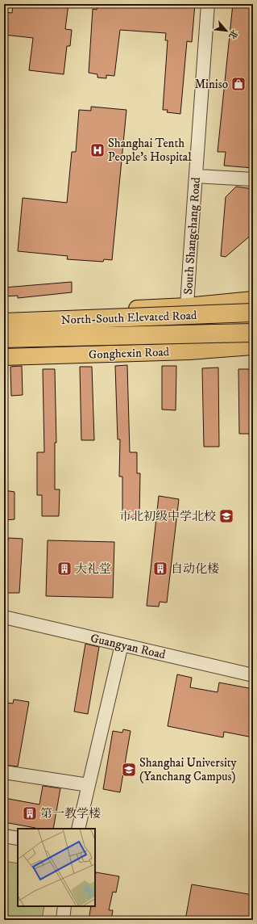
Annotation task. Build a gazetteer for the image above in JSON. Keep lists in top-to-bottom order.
{
  "streets": {
    "highway": ["North-South Elevated Road"],
    "main road": ["Gonghexin Road"],
    "street": ["South Shangchang Road", "Guangyan Road"]
  },
  "crossings": [
    ["South Shangchang Road", "Gonghexin Road"]
  ],
  "places": {
    "shop": ["Miniso"],
    "hospital": ["Shanghai Tenth People's Hospital"],
    "school or university": ["市北初级中学北校", "Shanghai University (Yanchang Campus)"],
    "building": ["大礼堂", "自动化楼", "第一教学楼"]
  },
  "north": "bottom right"
}
